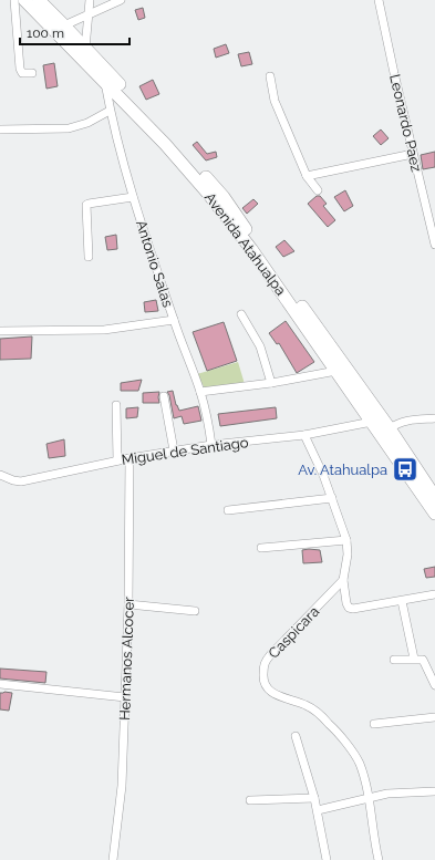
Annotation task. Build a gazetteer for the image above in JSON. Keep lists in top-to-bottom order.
{
  "streets": {
    "highway": ["Avenida Atahualpa"],
    "street": [
      "Leonardo Paez",
      "Antonio Salas",
      "Miguel de Santiago",
      "Caspicara",
      "Hermanos Alcocer"
    ]
  },
  "crossings": [
    ["Avenida Atahualpa", "Antonio Salas"],
    ["Avenida Atahualpa", "Miguel de Santiago"],
    ["Antonio Salas", "Miguel de Santiago"],
    ["Miguel de Santiago", "Hermanos Alcocer"]
  ],
  "places": {
    "bus stop": ["Av. Atahualpa"]
  },
  "scale_bar": "100 m"
}
